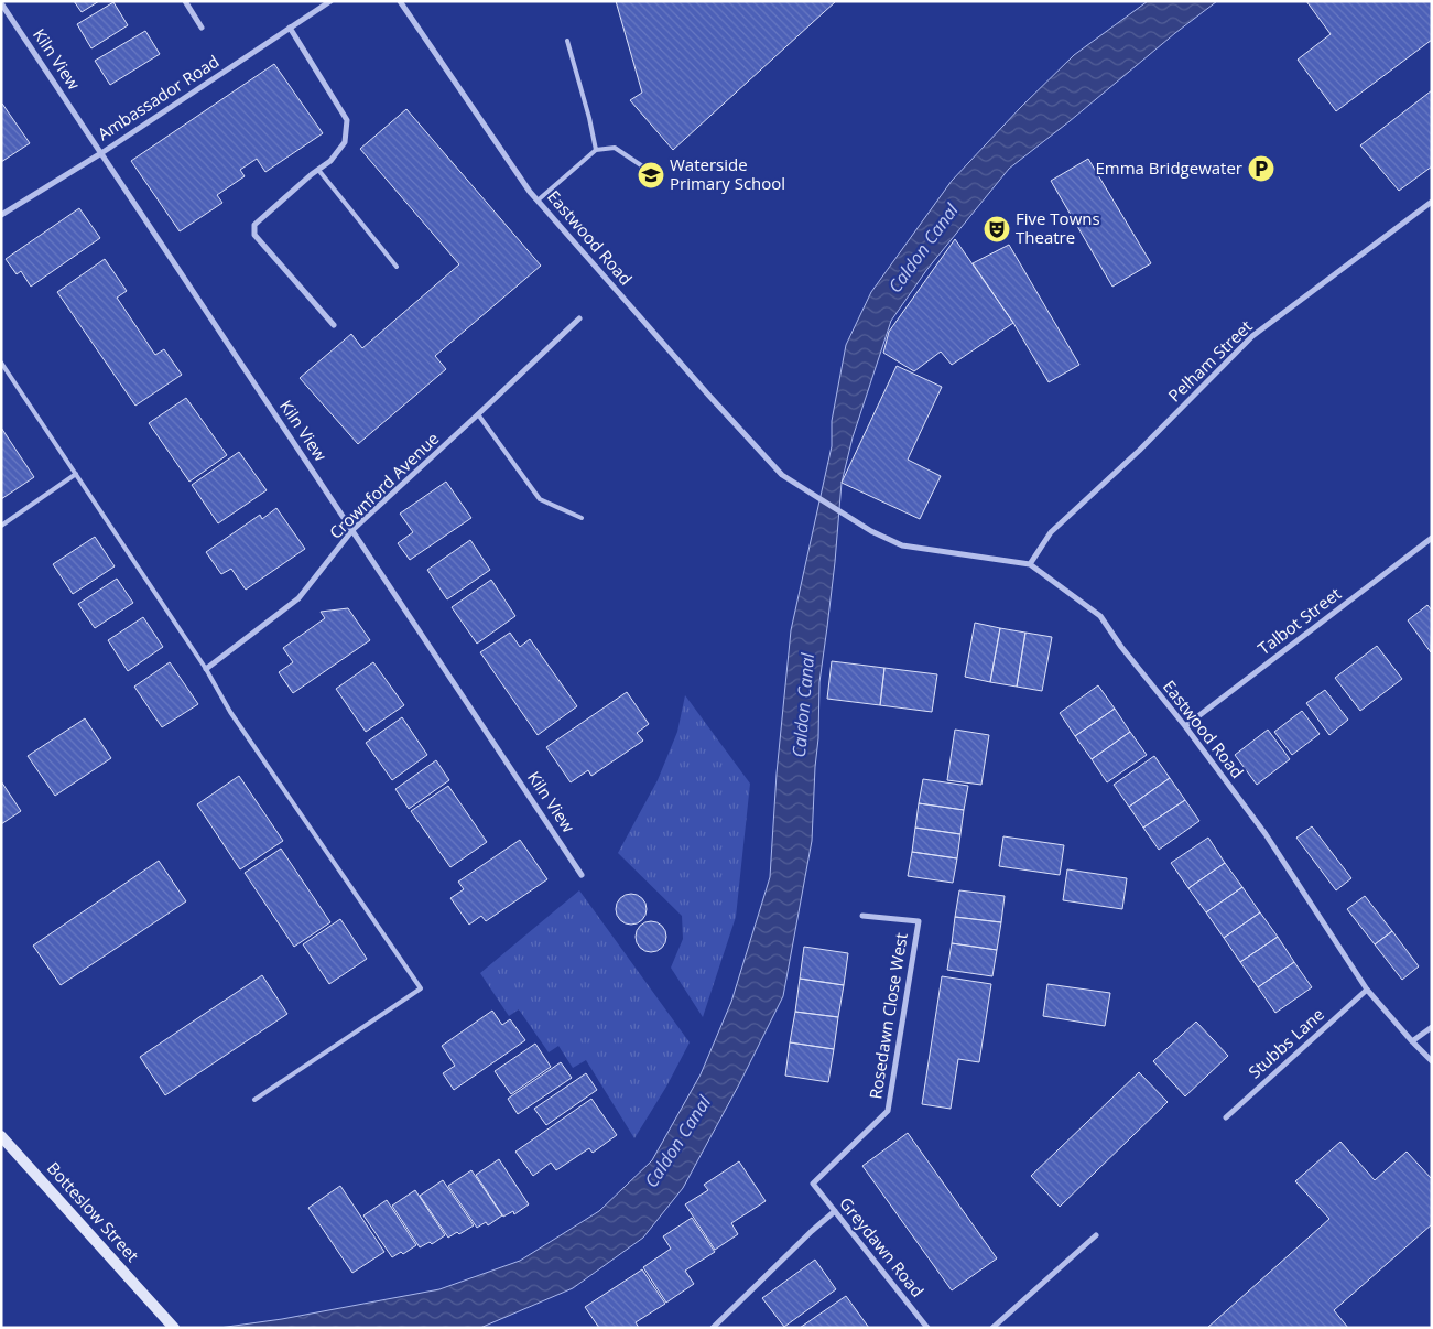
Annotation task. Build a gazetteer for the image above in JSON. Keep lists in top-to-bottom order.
{
  "streets": {
    "street": [
      "Kiln View",
      "Ambassador Road",
      "Eastwood Road",
      "Pelham Street",
      "Crownford Avenue",
      "Talbot Street",
      "Rosedawn Close West",
      "Stubbs Lane",
      "Botteslow Street",
      "Greydawn Road"
    ]
  },
  "crossings": [
    ["Kiln View", "Ambassador Road"],
    ["Kiln View", "Crownford Avenue"],
    ["Eastwood Road", "Pelham Street"],
    ["Eastwood Road", "Talbot Street"],
    ["Eastwood Road", "Stubbs Lane"],
    ["Rosedawn Close West", "Greydawn Road"]
  ],
  "water": ["Caldon Canal"],
  "places": {
    "parking": ["Emma Bridgewater"],
    "school or university": ["Waterside Primary School"],
    "theatre": ["Five Towns Theatre"]
  }
}
